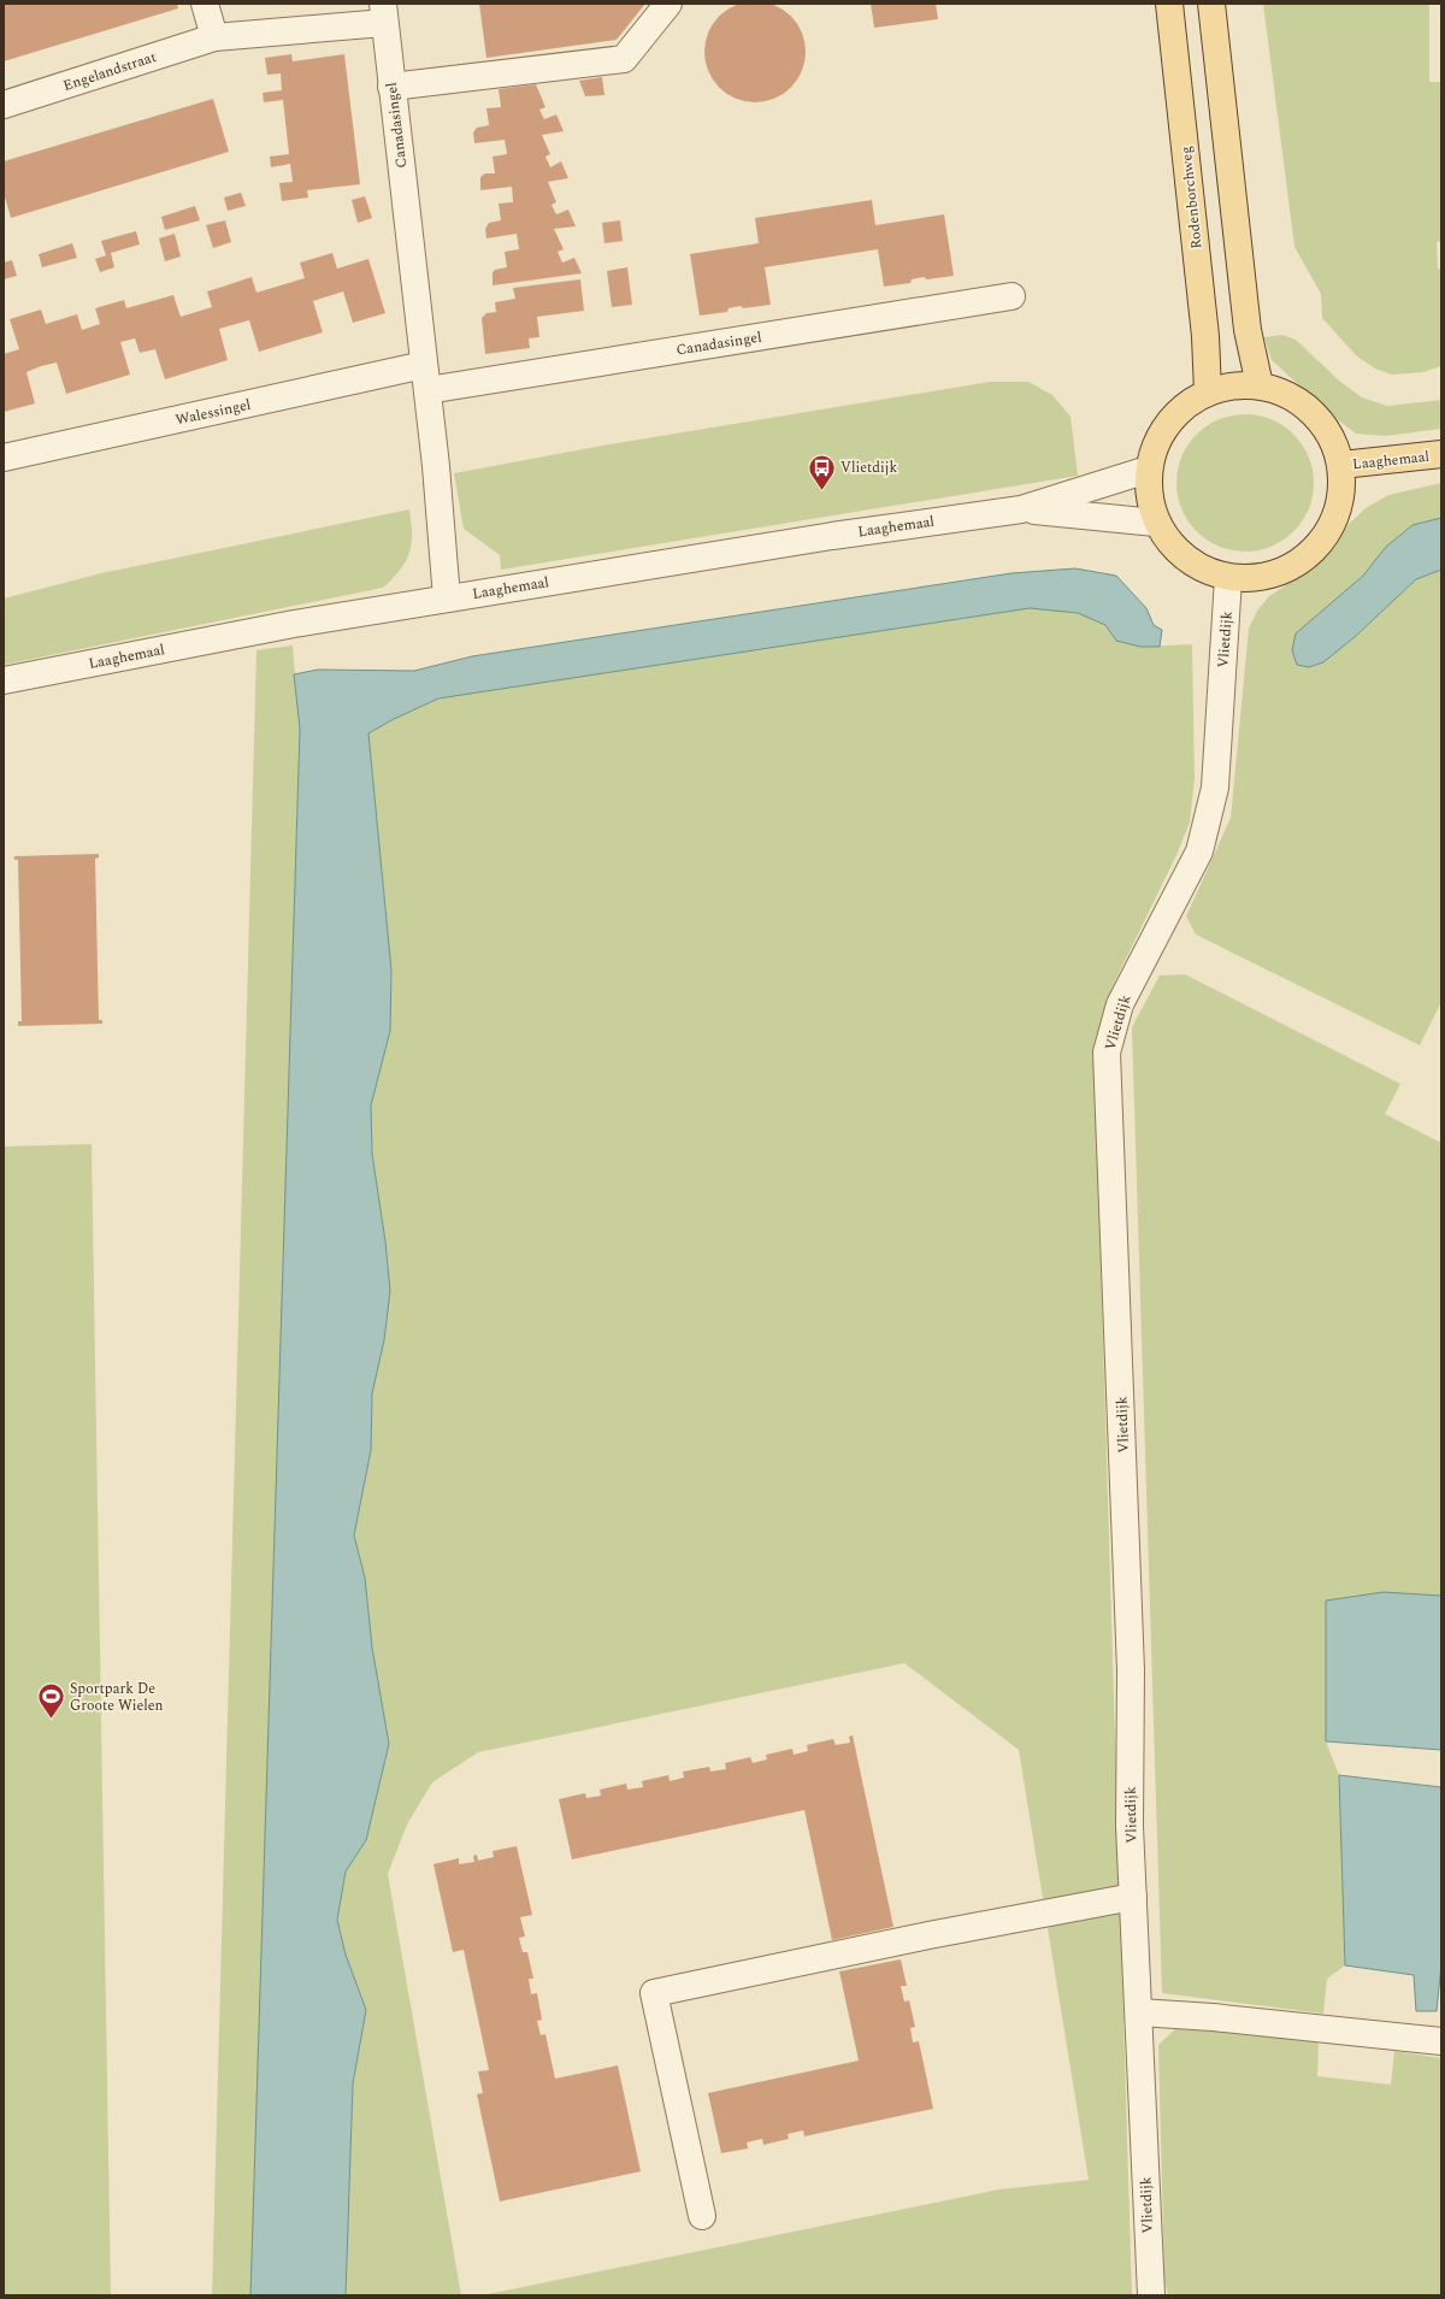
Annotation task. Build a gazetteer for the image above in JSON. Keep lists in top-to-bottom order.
{
  "streets": {
    "main road": ["Rodenborchweg", "Laaghemaal"],
    "street": [
      "Engelandstraat",
      "Canadasingel",
      "Walessingel",
      "Vlietdijk"
    ]
  },
  "crossings": [
    ["Engelandstraat", "Canadasingel"],
    ["Canadasingel", "Walessingel"],
    ["Canadasingel", "Laaghemaal"]
  ],
  "places": {
    "bus stop": ["Vlietdijk"],
    "sports": ["Sportpark De Groote Wielen"]
  }
}
